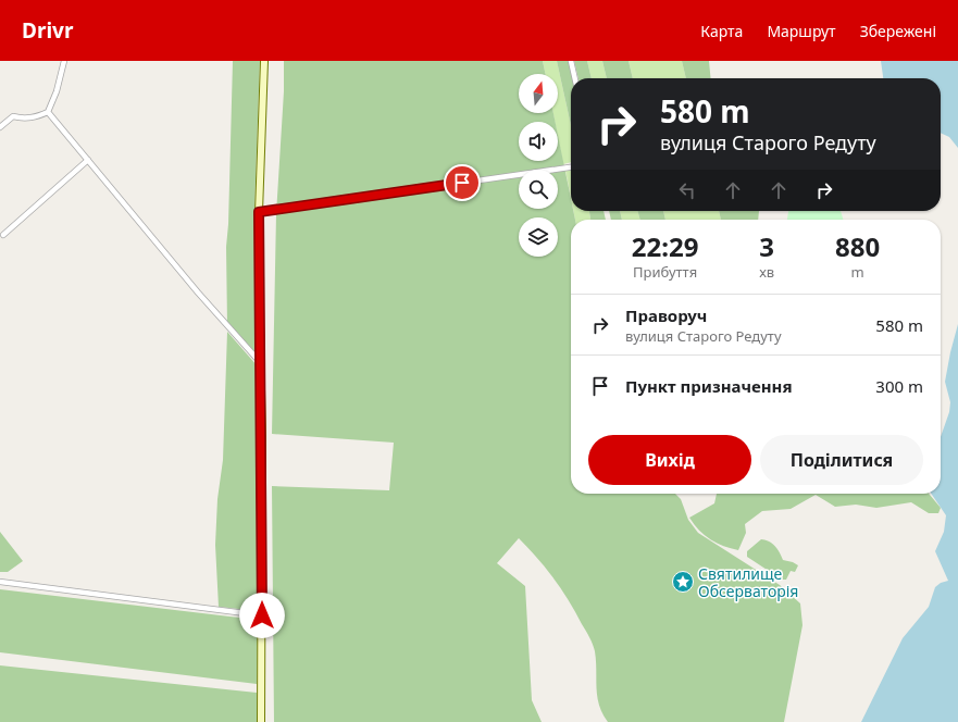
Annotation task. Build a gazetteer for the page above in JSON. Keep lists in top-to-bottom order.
{
  "places": {
    "place": ["Святилище Обсерваторія"]
  },
  "north": "top",
  "page": {
    "header": "Drivr",
    "nav": ["Карта", "Маршрут", "Збережені"],
    "turn": ["580 m", "вулиця Старого Редуту"],
    "eta": [
      "22:29",
      "Прибуття",
      "3",
      "хв",
      "880",
      "m"
    ],
    "list": [
      {
        "name": "Праворуч",
        "note": "вулиця Старого Редуту",
        "value": "580 m"
      },
      {
        "name": "Пункт призначення",
        "value": "300 m"
      }
    ],
    "buttons": ["Вихід", "Поділитися"]
  }
}
